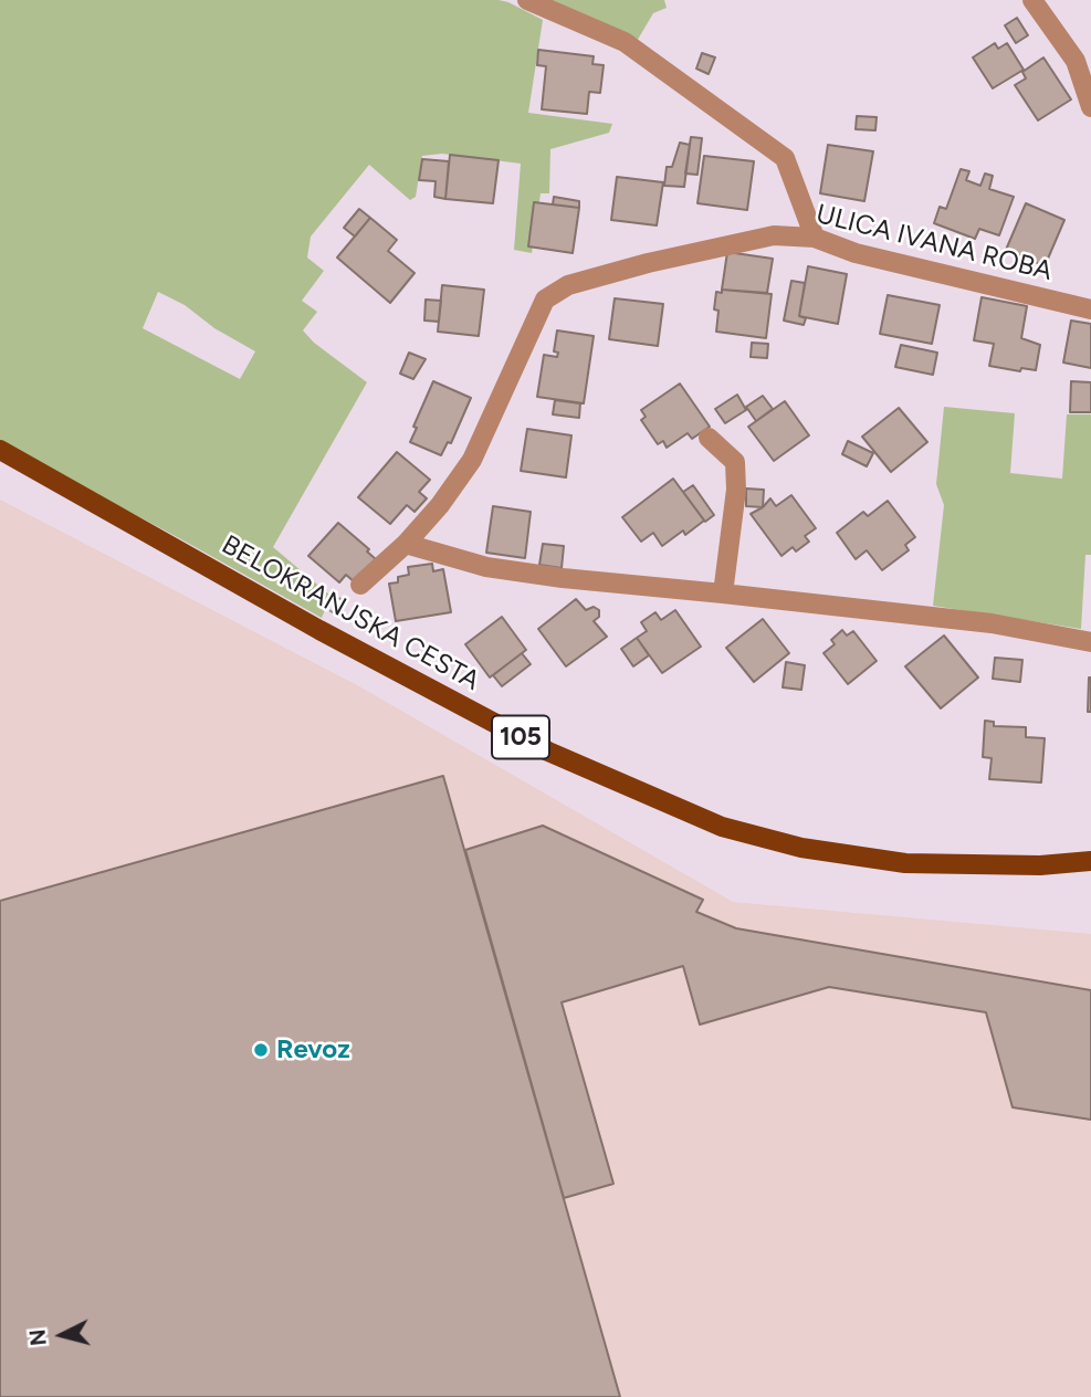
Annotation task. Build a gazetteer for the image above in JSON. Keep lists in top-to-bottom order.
{
  "streets": {
    "main road": ["BELOKRANJSKA CESTA", "105"],
    "street": ["ULICA IVANA ROBA"]
  },
  "places": ["Revoz"],
  "north": "left"
}
